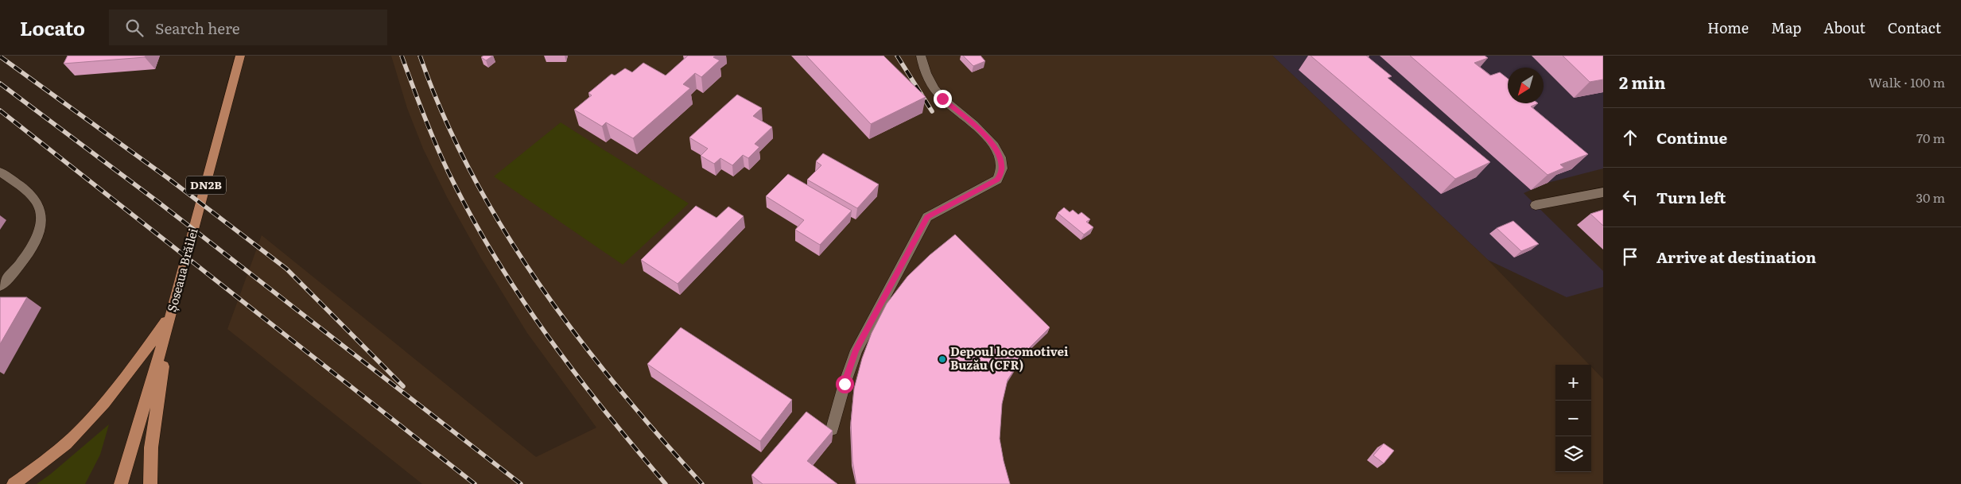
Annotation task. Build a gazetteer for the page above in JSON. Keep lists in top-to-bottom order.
{
  "streets": {
    "main road": ["DN2B", "Șoseaua Brăilei"]
  },
  "places": ["Depoul locomotivei Buzău (CFR)"],
  "north": "bottom left",
  "page": {
    "header": "Locato",
    "search": "Search here",
    "nav": [
      "Home",
      "Map",
      "About",
      "Contact"
    ],
    "heading": ["2 min", "Walk · 100 m"],
    "list": [
      ["Continue", "70 m"],
      ["Turn left", "30 m"],
      "Arrive at destination"
    ],
    "map_buttons": ["+", "−"]
  }
}
